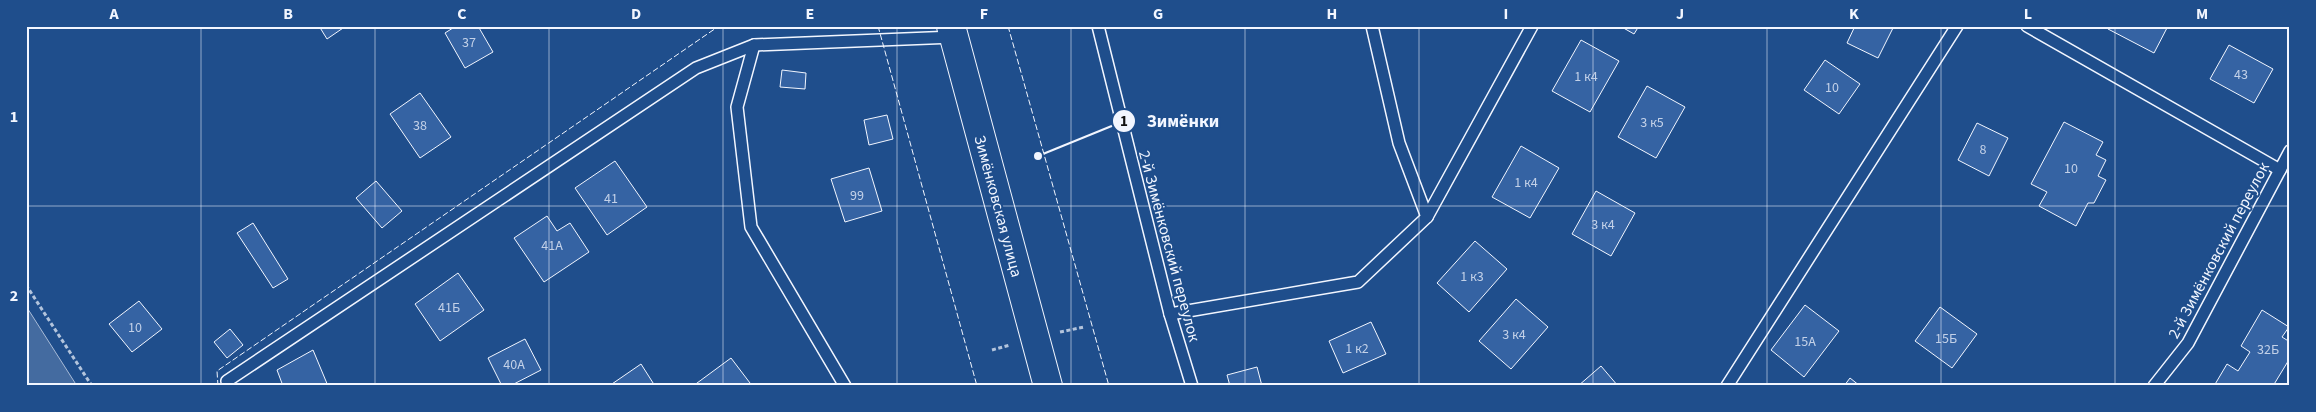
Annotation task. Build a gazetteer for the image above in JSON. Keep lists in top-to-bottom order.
{
  "streets": {
    "main road": ["Зимёнковская улица"],
    "lane": ["2-й Зимёнковский переулок"]
  },
  "places": ["Зимёнки"],
  "house_numbers": [
    "37",
    "43",
    "1 к4",
    "10",
    "3 к5",
    "38",
    "8",
    "10",
    "1 к4",
    "99",
    "41",
    "3 к4",
    "41А",
    "1 к3",
    "41Б",
    "10",
    "3 к4",
    "15Б",
    "15А",
    "1 к2",
    "32Б",
    "40А"
  ],
  "grid": {
    "columns": [
      "A",
      "B",
      "C",
      "D",
      "E",
      "F",
      "G",
      "H",
      "I",
      "J",
      "K",
      "L",
      "M"
    ],
    "rows": ["1", "2"]
  }
}
